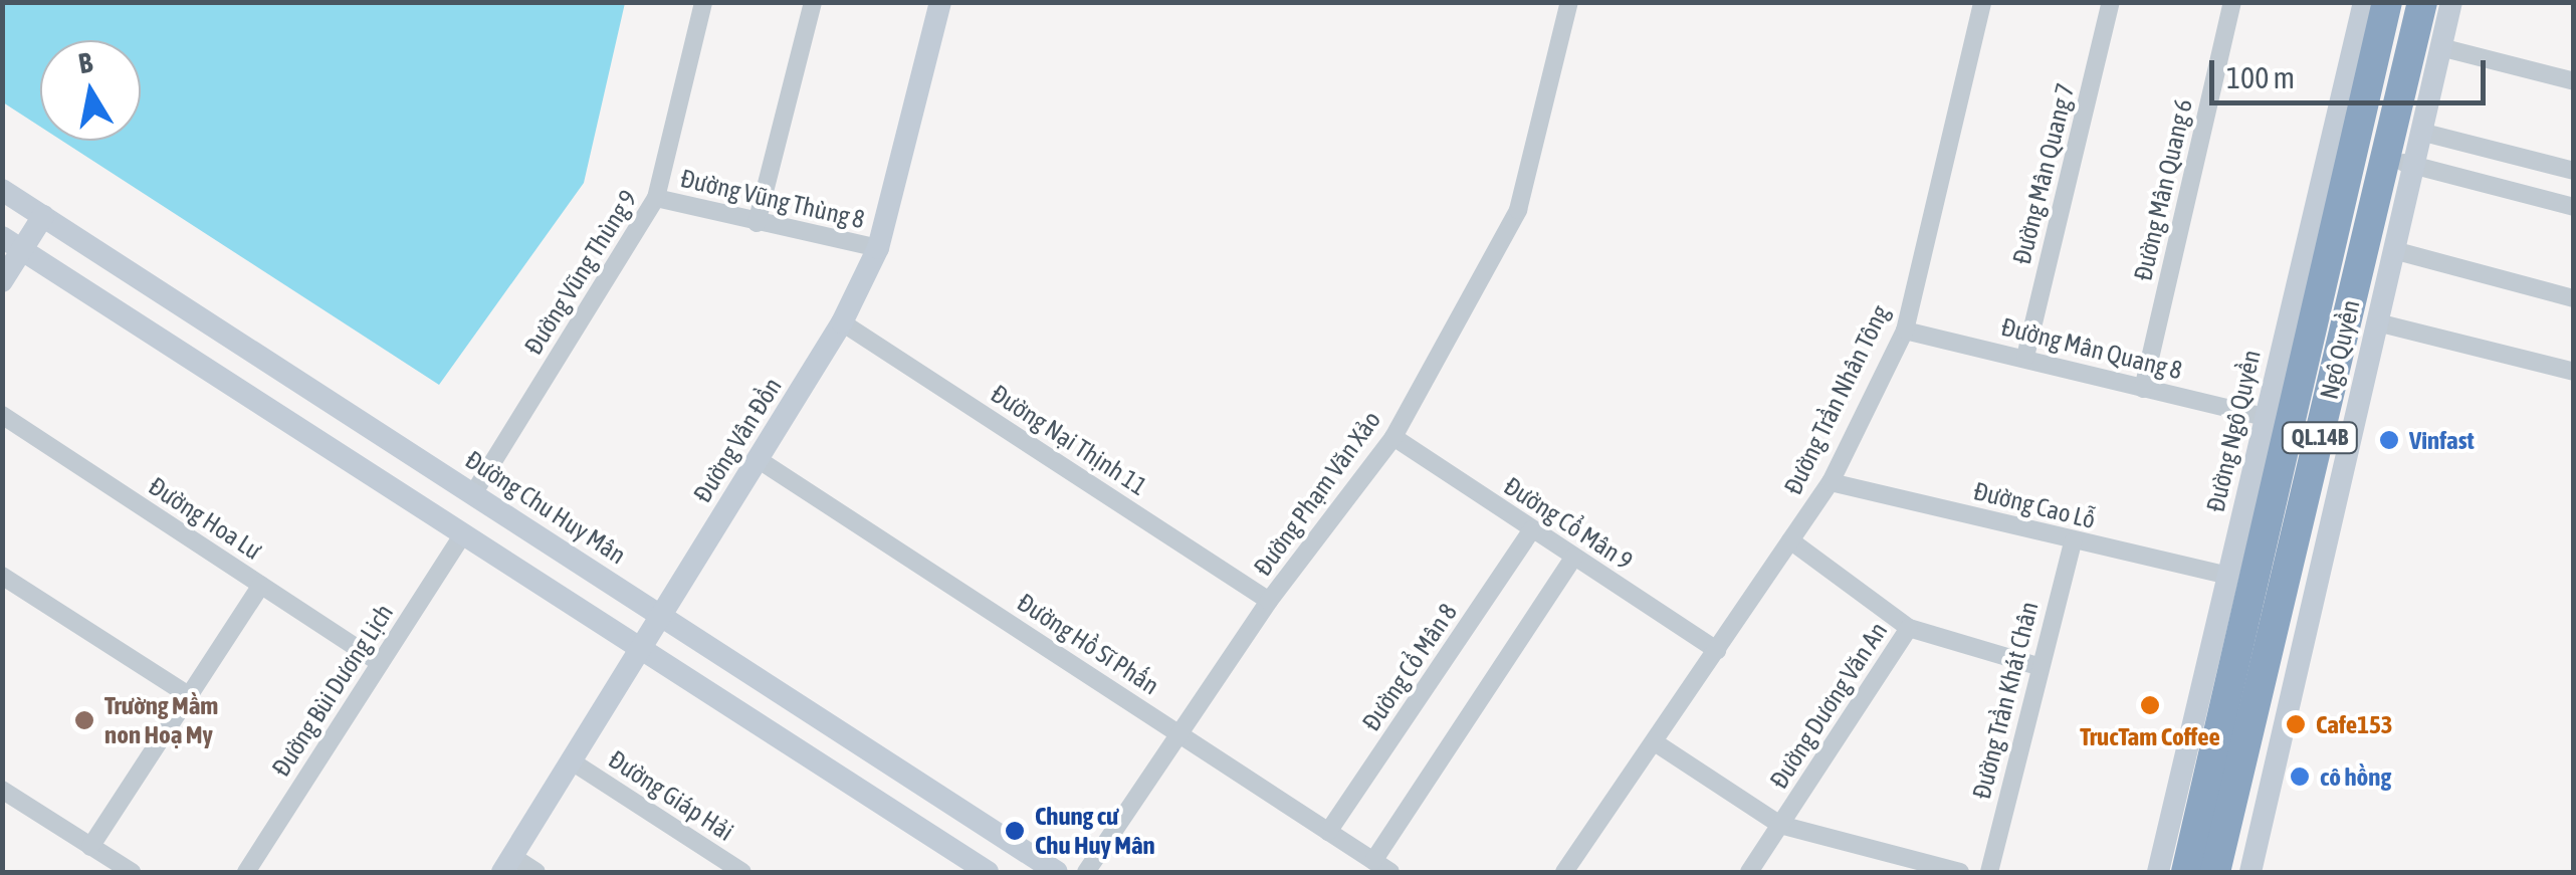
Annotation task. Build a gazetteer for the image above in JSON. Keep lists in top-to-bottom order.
{
  "streets": {
    "highway": ["Ngô Quyền", "QL.14B"],
    "street": [
      "Đường Mân Quang 7",
      "Đường Mân Quang 6",
      "Đường Vũng Thùng 8",
      "Đường Vũng Thùng 9",
      "Đường Mân Quang 8",
      "Đường Trần Nhân Tông",
      "Đường Ngô Quyền",
      "Đường Vân Đồn",
      "Đường Nại Thịnh 11",
      "Đường Phạm Văn Xảo",
      "Đường Cao Lỗ",
      "Đường Chu Huy Mân",
      "Đường Hoa Lư",
      "Đường Cổ Mân 9",
      "Đường Hồ Sĩ Phấn",
      "Đường Cổ Mân 8",
      "Đường Bùi Dương Lịch",
      "Đường Trần Khát Chân",
      "Đường Dương Văn An",
      "Đường Giáp Hải"
    ]
  },
  "crossings": [
    ["Đường Mân Quang 7", "Đường Mân Quang 8"],
    ["Đường Mân Quang 6", "Đường Mân Quang 8"],
    ["Đường Vũng Thùng 8", "Đường Vũng Thùng 9"],
    ["Đường Vũng Thùng 8", "Đường Vân Đồn"],
    ["Đường Vũng Thùng 9", "Đường Chu Huy Mân"],
    ["Đường Mân Quang 8", "Đường Trần Nhân Tông"],
    ["Đường Mân Quang 8", "Đường Ngô Quyền"],
    ["Đường Trần Nhân Tông", "Đường Cao Lỗ"],
    ["Đường Trần Nhân Tông", "Đường Cổ Mân 9"],
    ["Đường Ngô Quyền", "Đường Cao Lỗ"],
    ["Đường Vân Đồn", "Đường Nại Thịnh 11"],
    ["Đường Vân Đồn", "Đường Chu Huy Mân"],
    ["Đường Vân Đồn", "Đường Hồ Sĩ Phấn"],
    ["Đường Vân Đồn", "Đường Giáp Hải"],
    ["Đường Nại Thịnh 11", "Đường Phạm Văn Xảo"],
    ["Đường Phạm Văn Xảo", "Đường Cổ Mân 9"],
    ["Đường Phạm Văn Xảo", "Đường Hồ Sĩ Phấn"],
    ["Đường Cao Lỗ", "Đường Trần Khát Chân"],
    ["Đường Hoa Lư", "Đường Bùi Dương Lịch"],
    ["Đường Cổ Mân 9", "Đường Cổ Mân 8"],
    ["Đường Hồ Sĩ Phấn", "Đường Cổ Mân 8"],
    ["Đường Trần Khát Chân", "Đường Dương Văn An"]
  ],
  "places": [
    "Vinfast",
    "TrucTam Coffee",
    "Trường Mầm non Hoạ My",
    "Cafe153",
    "cô hồng",
    "Chung cư Chu Huy Mân"
  ],
  "scale_bar": "100 m",
  "north": "top"
}
